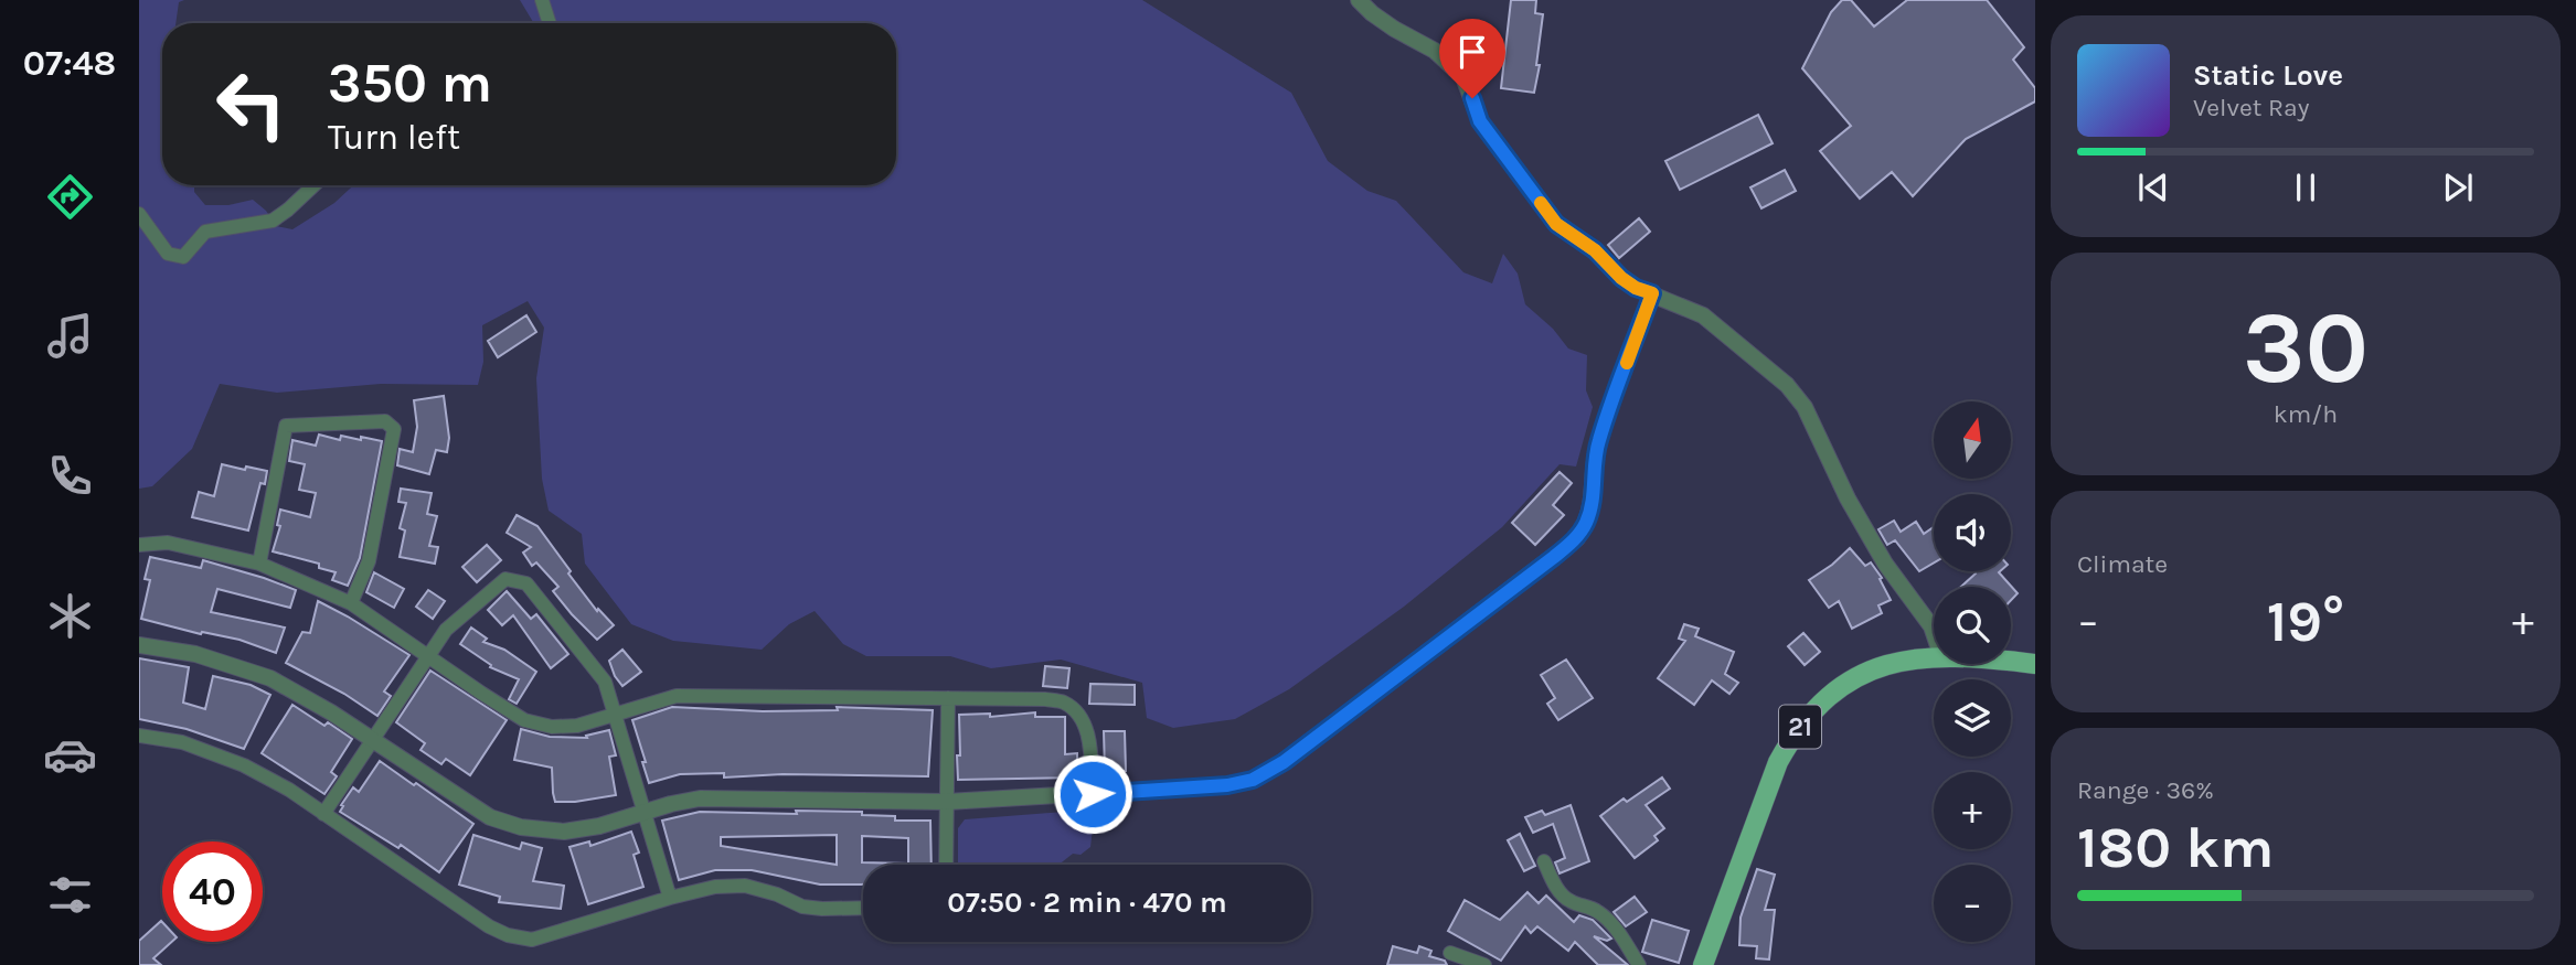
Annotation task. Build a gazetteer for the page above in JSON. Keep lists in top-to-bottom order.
{
  "streets": {
    "main road": ["21"]
  },
  "north": "top",
  "page": {
    "tabs": "07:48",
    "turn": ["350 m", "Turn left"],
    "song": ["Static Love", "Velvet Ray"],
    "tile": [
      ["30", "km/h"],
      "Climate",
      ["Range · 36%", "180 km"]
    ],
    "map_buttons": ["+", "−"],
    "heat": ["−", "19°", "+"],
    "limit": "40",
    "trip": "07:50 · 2 min · 470 m"
  }
}
